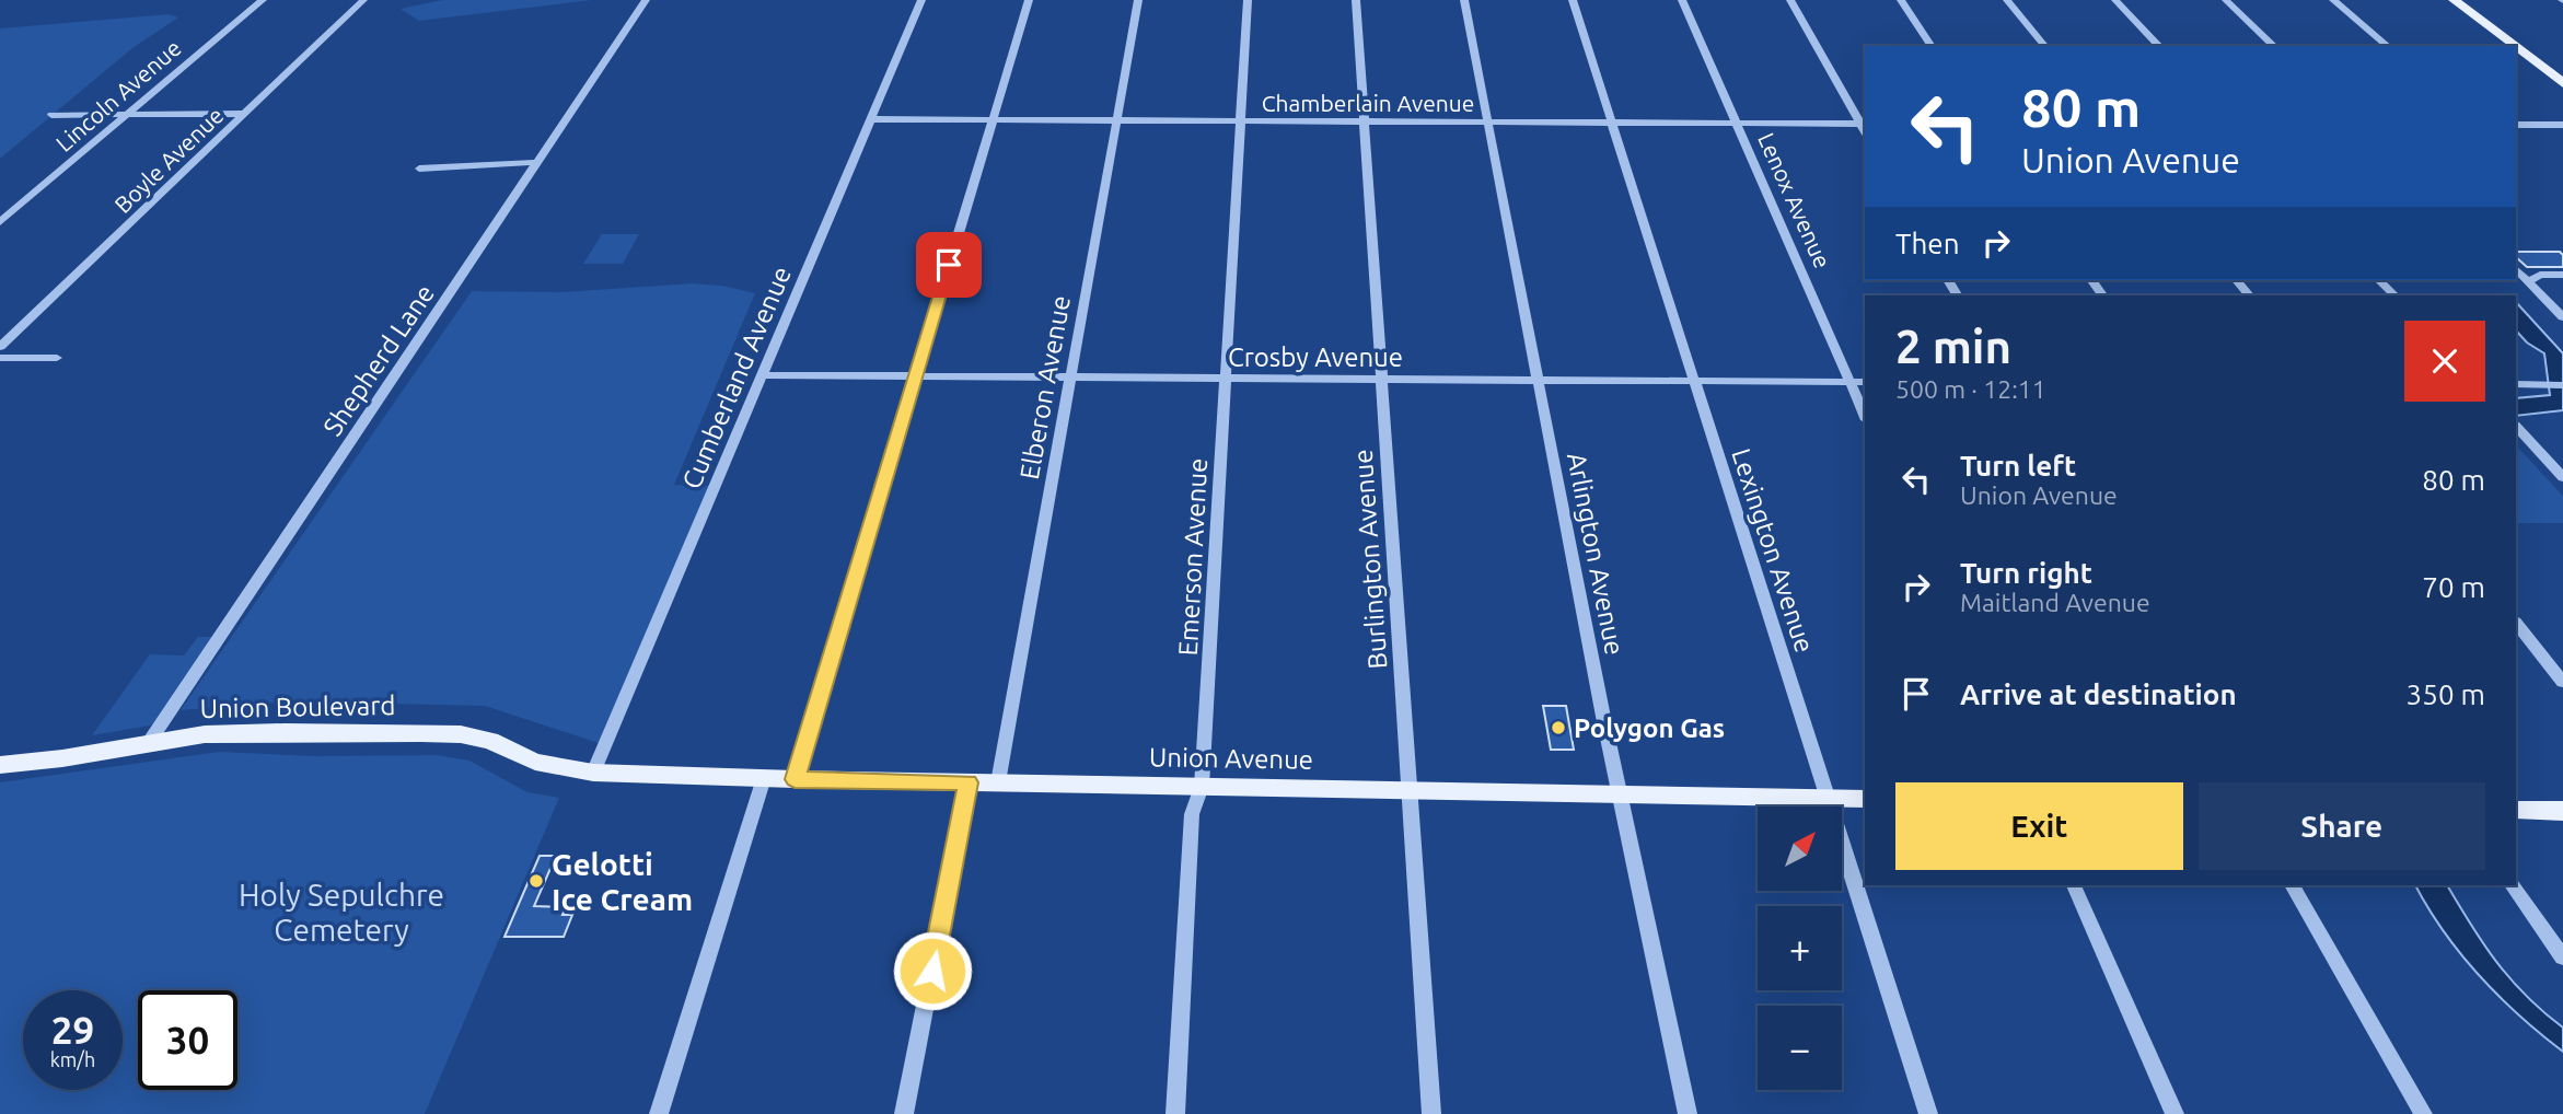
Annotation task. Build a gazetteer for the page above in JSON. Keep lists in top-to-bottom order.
{
  "streets": {
    "main road": ["Union Boulevard", "Union Avenue"],
    "street": [
      "Lincoln Avenue",
      "Chamberlain Avenue",
      "Boyle Avenue",
      "Lenox Avenue",
      "Crosby Avenue",
      "Shepherd Lane",
      "Cumberland Avenue",
      "Elberon Avenue",
      "Lexington Avenue",
      "Arlington Avenue",
      "Emerson Avenue",
      "Burlington Avenue"
    ]
  },
  "crossings": [
    ["Chamberlain Avenue", "Lenox Avenue"],
    ["Chamberlain Avenue", "Cumberland Avenue"],
    ["Chamberlain Avenue", "Elberon Avenue"],
    ["Chamberlain Avenue", "Lexington Avenue"],
    ["Chamberlain Avenue", "Arlington Avenue"],
    ["Chamberlain Avenue", "Emerson Avenue"],
    ["Chamberlain Avenue", "Burlington Avenue"],
    ["Lenox Avenue", "Crosby Avenue"],
    ["Crosby Avenue", "Cumberland Avenue"],
    ["Crosby Avenue", "Elberon Avenue"],
    ["Crosby Avenue", "Lexington Avenue"],
    ["Crosby Avenue", "Arlington Avenue"],
    ["Crosby Avenue", "Emerson Avenue"],
    ["Crosby Avenue", "Burlington Avenue"],
    ["Shepherd Lane", "Union Boulevard"],
    ["Cumberland Avenue", "Union Boulevard"],
    ["Cumberland Avenue", "Union Avenue"],
    ["Elberon Avenue", "Union Avenue"],
    ["Lexington Avenue", "Union Avenue"],
    ["Arlington Avenue", "Union Avenue"],
    ["Emerson Avenue", "Union Avenue"],
    ["Burlington Avenue", "Union Avenue"],
    ["Union Boulevard", "Union Avenue"]
  ],
  "parks": ["Holy Sepulchre Cemetery"],
  "places": ["Polygon Gas", "Gelotti Ice Cream"],
  "north": "top right",
  "page": {
    "turn": ["80 m", "Union Avenue"],
    "then": "Then",
    "heading": ["2 min", "500 m · 12:11"],
    "list": [
      {
        "name": "Turn left",
        "note": "Union Avenue",
        "value": "80 m"
      },
      {
        "name": "Turn right",
        "note": "Maitland Avenue",
        "value": "70 m"
      },
      {
        "name": "Arrive at destination",
        "value": "350 m"
      }
    ],
    "buttons": ["Exit", "Share"],
    "map_buttons": ["+", "−"],
    "speed": "29 km/h",
    "limit": "30"
  }
}
